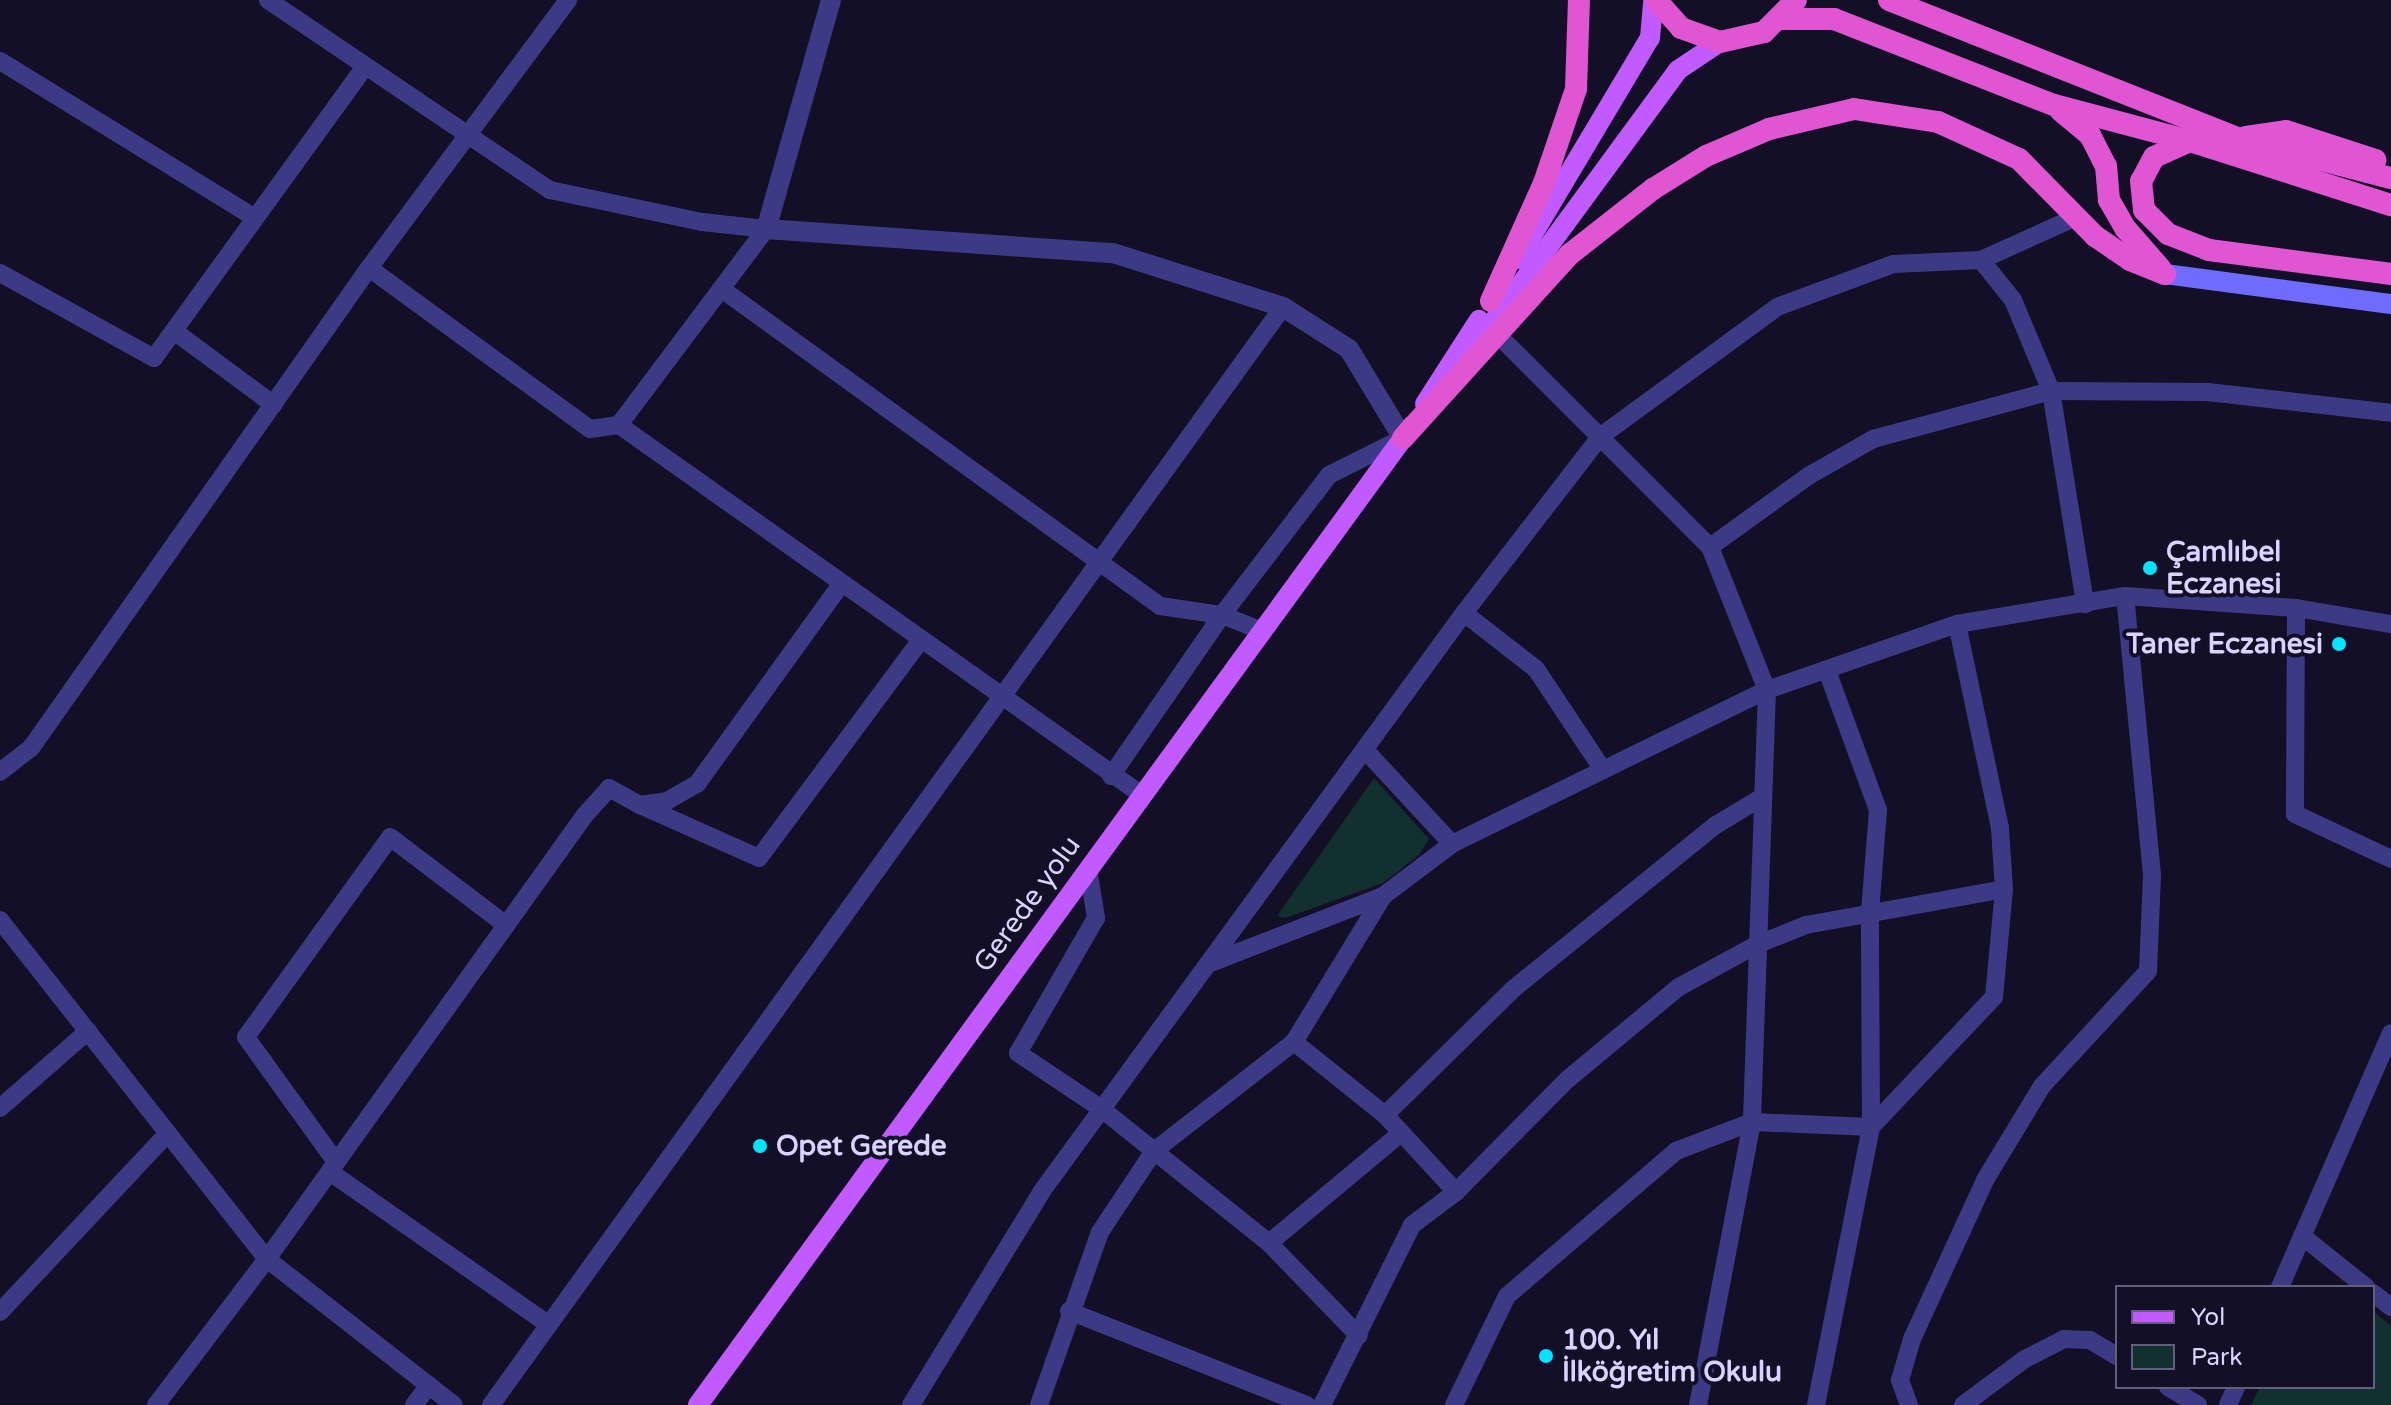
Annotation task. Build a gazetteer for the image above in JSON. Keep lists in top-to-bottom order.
{
  "streets": {
    "main road": ["Gerede yolu"]
  },
  "places": [
    "Çamlıbel Eczanesi",
    "Taner Eczanesi",
    "Opet Gerede",
    "100. Yıl İlköğretim Okulu"
  ],
  "legend": ["Yol", "Park"]
}
